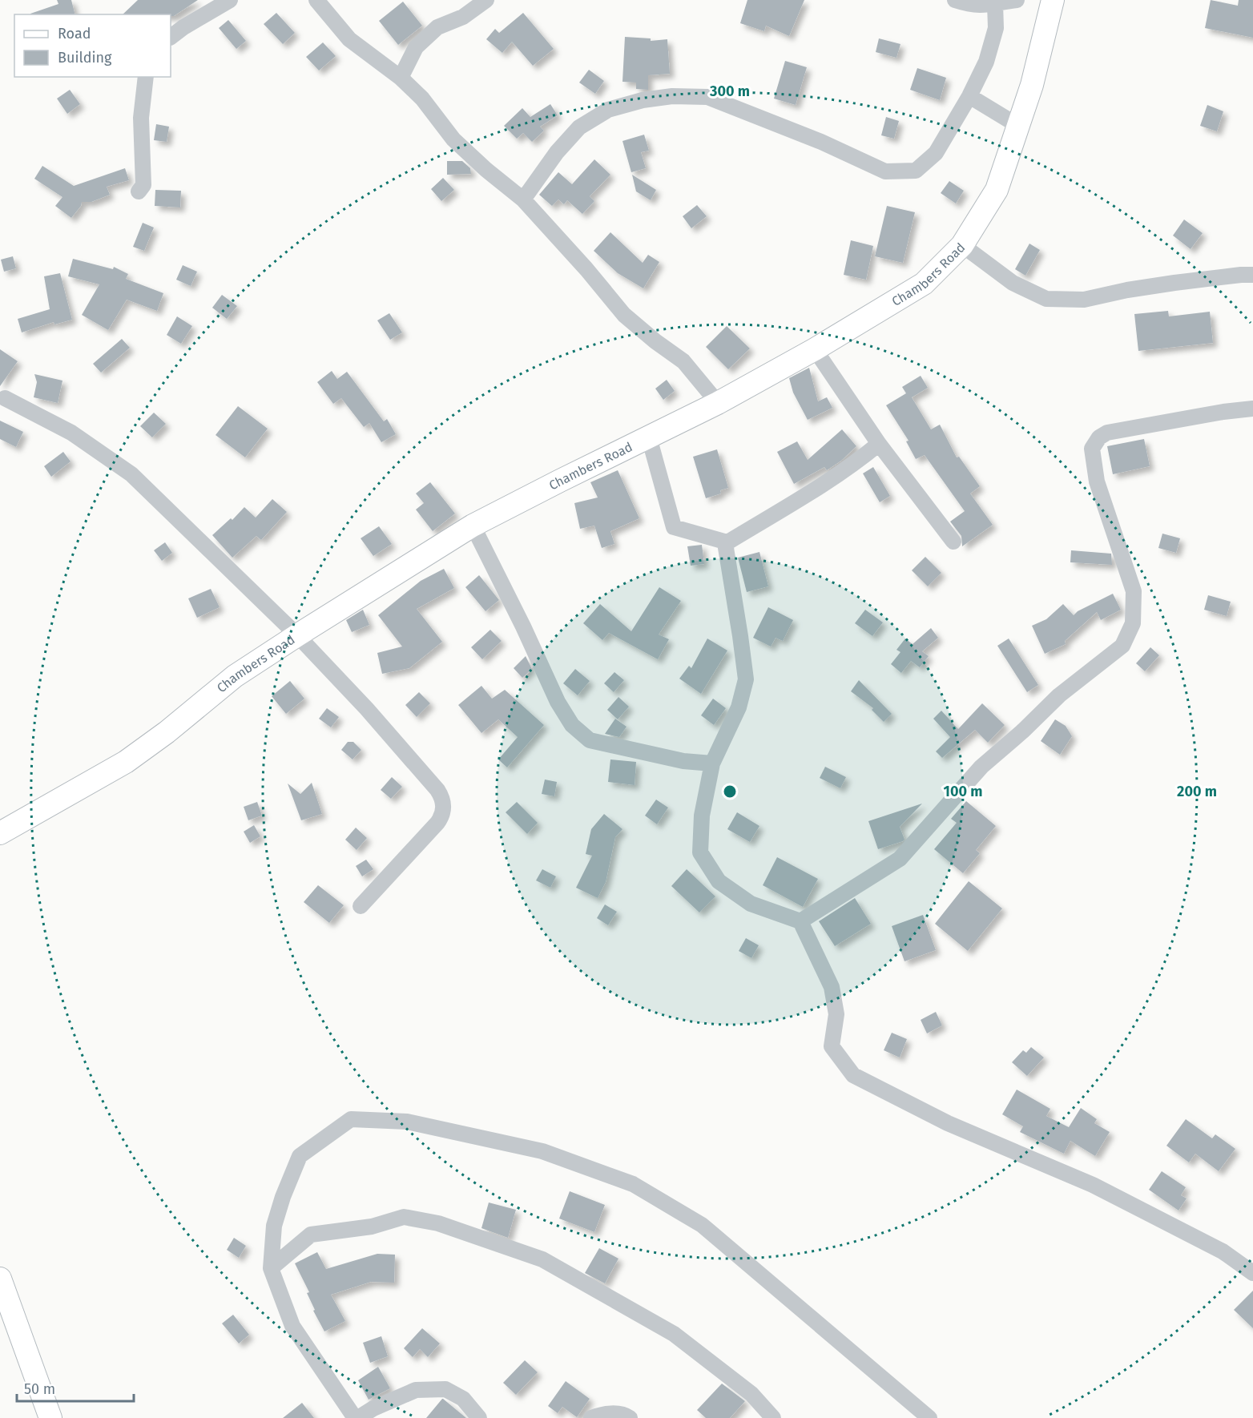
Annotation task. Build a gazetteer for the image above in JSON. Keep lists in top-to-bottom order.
{
  "streets": {
    "street": ["Chambers Road"]
  },
  "legend": ["Road", "Building"],
  "scale_bar": "50 m",
  "rings": ["300 m", "100 m", "200 m"]
}
